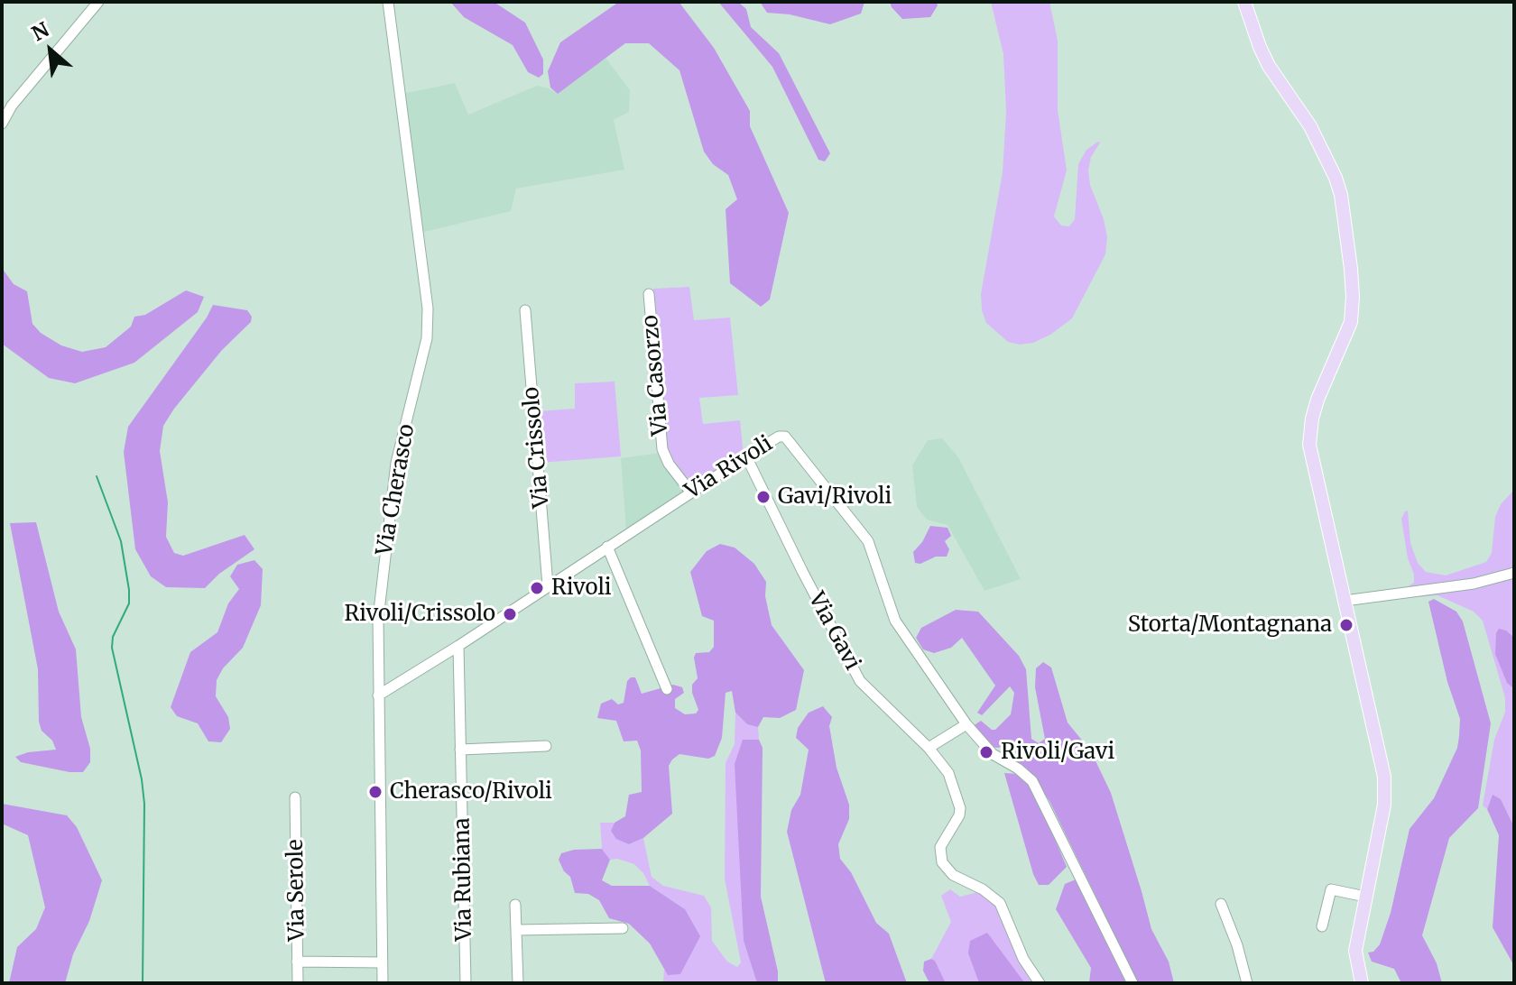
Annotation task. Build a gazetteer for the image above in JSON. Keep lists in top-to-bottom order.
{
  "streets": {
    "street": [
      "Via Casorzo",
      "Via Crissolo",
      "Via Rivoli",
      "Via Cherasco",
      "Via Gavi",
      "Via Rubiana",
      "Via Serole"
    ]
  },
  "crossings": [
    ["Via Casorzo", "Via Rivoli"],
    ["Via Crissolo", "Via Rivoli"],
    ["Via Rivoli", "Via Cherasco"],
    ["Via Rivoli", "Via Gavi"],
    ["Via Rivoli", "Via Rubiana"]
  ],
  "places": [
    "Gavi/Rivoli",
    "Rivoli",
    "Rivoli/Crissolo",
    "Storta/Montagnana",
    "Rivoli/Gavi",
    "Cherasco/Rivoli"
  ],
  "north": "top left"
}
